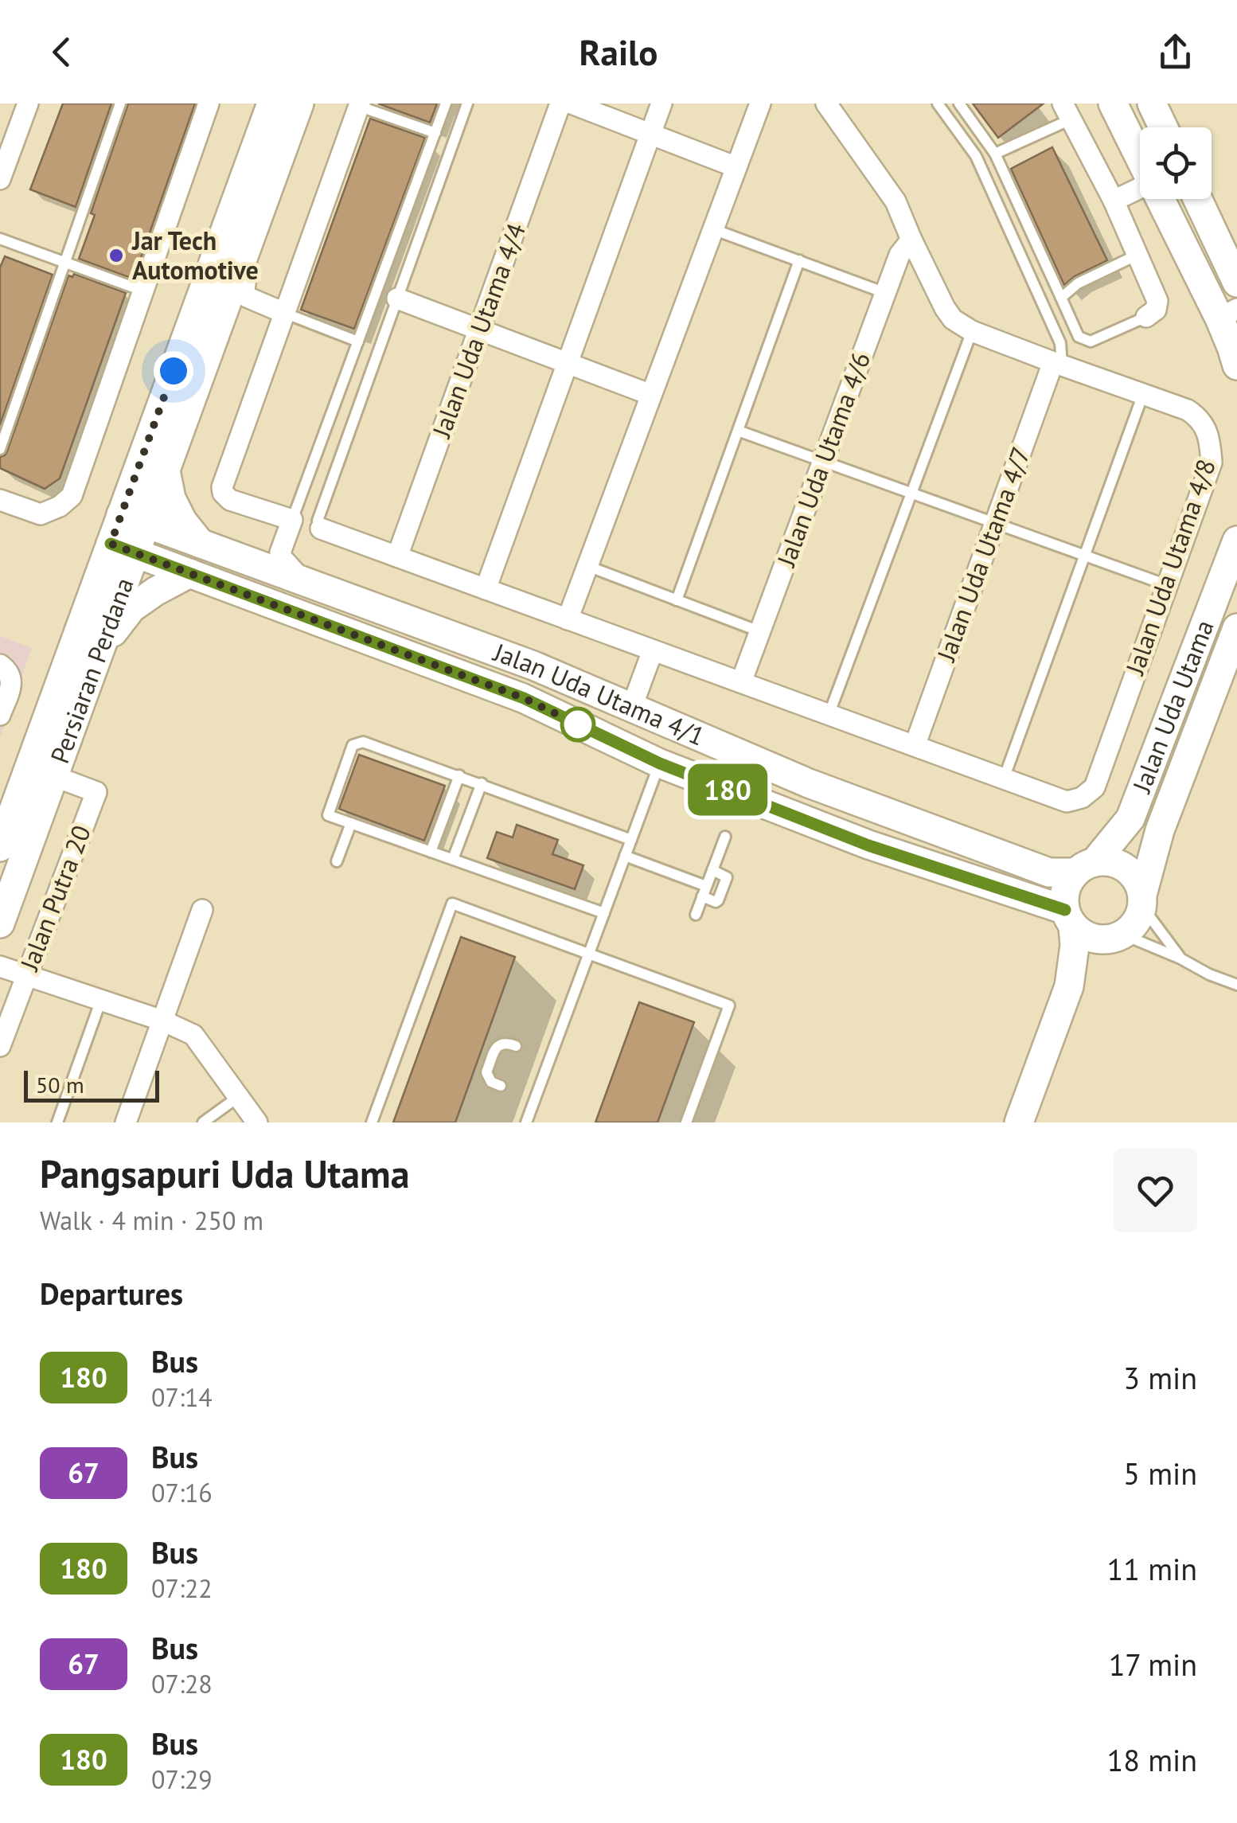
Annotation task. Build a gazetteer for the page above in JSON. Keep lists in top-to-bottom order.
{
  "streets": {
    "street": [
      "Jalan Uda Utama 4/4",
      "Jalan Uda Utama 4/6",
      "Jalan Uda Utama 4/7",
      "Jalan Uda Utama 4/8",
      "Persiaran Perdana",
      "Jalan Uda Utama 4/1",
      "Jalan Uda Utama",
      "Jalan Putra 20"
    ]
  },
  "crossings": [
    ["Jalan Uda Utama 4/7", "Jalan Uda Utama 4/8"],
    ["Persiaran Perdana", "Jalan Uda Utama 4/1"],
    ["Persiaran Perdana", "Jalan Putra 20"],
    ["Jalan Uda Utama 4/1", "Jalan Uda Utama"]
  ],
  "places": ["Jar Tech Automotive"],
  "lines": ["bus line 180"],
  "scale_bar": "50 m",
  "page": {
    "header": "Railo",
    "on_map": "180",
    "scale": "50 m",
    "heading": [
      ["Pangsapuri Uda Utama", "Walk · 4 min · 250 m"],
      "Departures"
    ],
    "list": [
      {
        "mark": "180",
        "name": "Bus",
        "note": "07:14",
        "value": "3 min"
      },
      {
        "mark": "67",
        "name": "Bus",
        "note": "07:16",
        "value": "5 min"
      },
      {
        "mark": "180",
        "name": "Bus",
        "note": "07:22",
        "value": "11 min"
      },
      {
        "mark": "67",
        "name": "Bus",
        "note": "07:28",
        "value": "17 min"
      },
      {
        "mark": "180",
        "name": "Bus",
        "note": "07:29",
        "value": "18 min"
      }
    ]
  }
}
